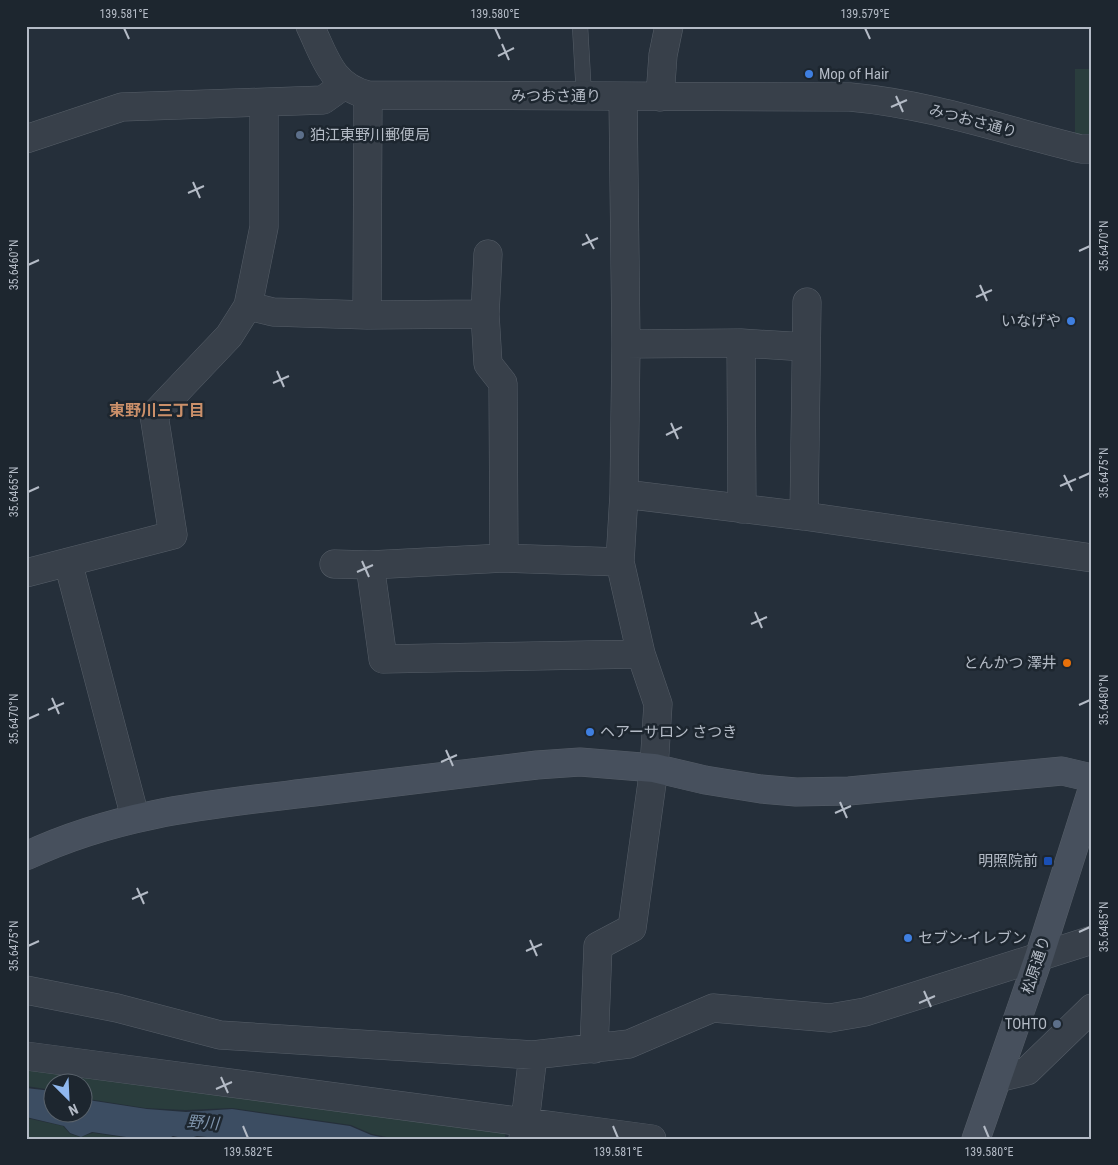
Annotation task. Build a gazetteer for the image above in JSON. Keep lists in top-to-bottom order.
{
  "streets": {
    "street": ["みつおさ通り", "松原通り"]
  },
  "districts": ["東野川三丁目"],
  "water": ["野川"],
  "places": {
    "other": [
      "Mop of Hair",
      "狛江東野川郵便局",
      "いなげや",
      "とんかつ 澤井",
      "ヘアーサロン さつき",
      "セブン-イレブン",
      "TOHTO"
    ],
    "transit": ["明照院前"]
  },
  "north": "bottom right",
  "coordinates": [
    "139.581°E",
    "139.580°E",
    "139.579°E",
    "35.6470°N",
    "35.6460°N",
    "35.6475°N",
    "35.6465°N",
    "35.6480°N",
    "35.6485°N",
    "139.582°E"
  ]
}
